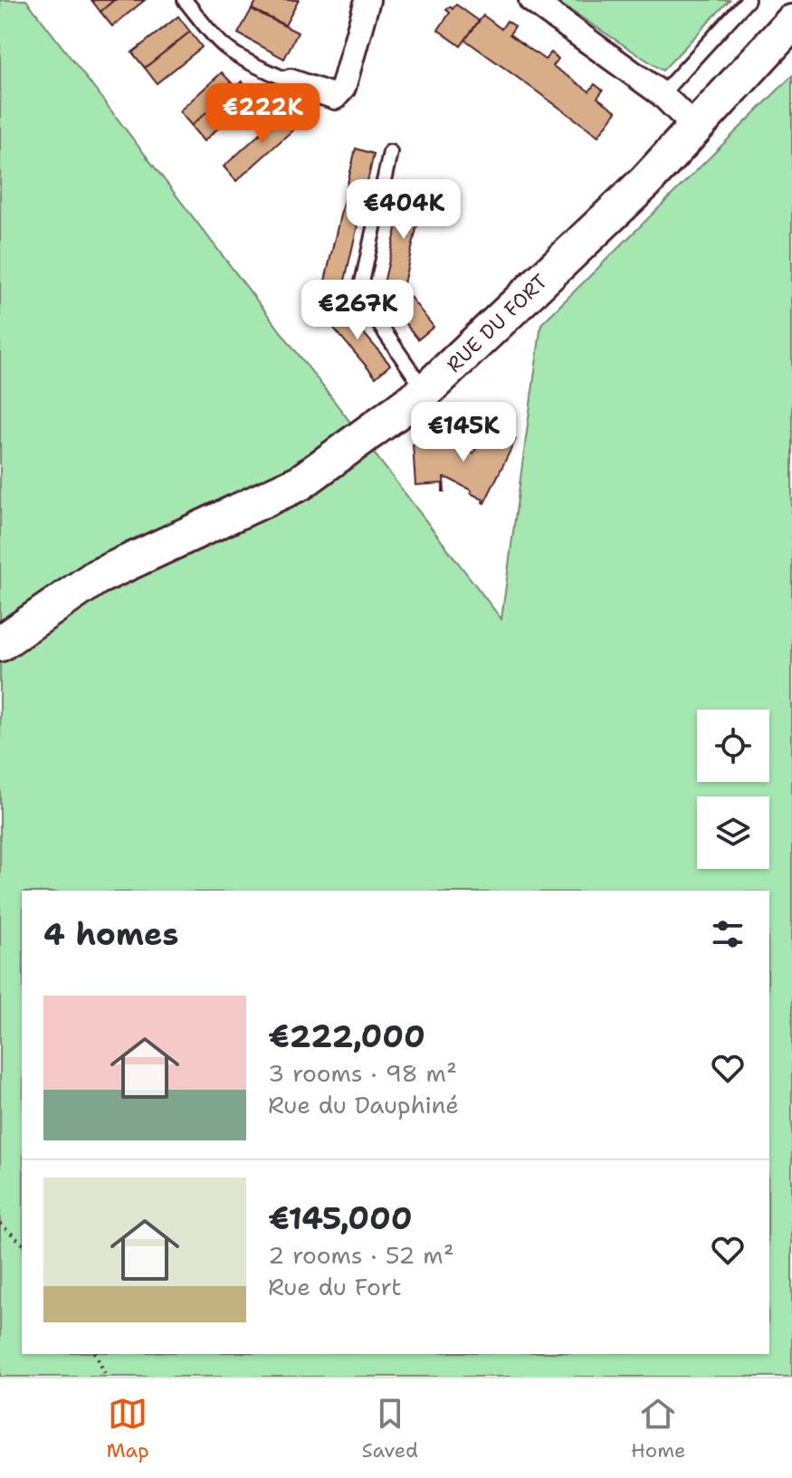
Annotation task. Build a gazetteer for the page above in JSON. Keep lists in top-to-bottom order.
{
  "streets": {
    "street": ["RUE DU FORT"]
  },
  "page": {
    "price": [
      "€222K",
      "€404K",
      "€267K",
      "€145K"
    ],
    "heading": "4 homes",
    "list": [
      {
        "name": "€222,000",
        "note": "3 rooms · 98 m² · Rue du Dauphiné"
      },
      {
        "name": "€145,000",
        "note": "2 rooms · 52 m² · Rue du Fort"
      }
    ],
    "tabs": ["Map", "Saved", "Home"]
  }
}
